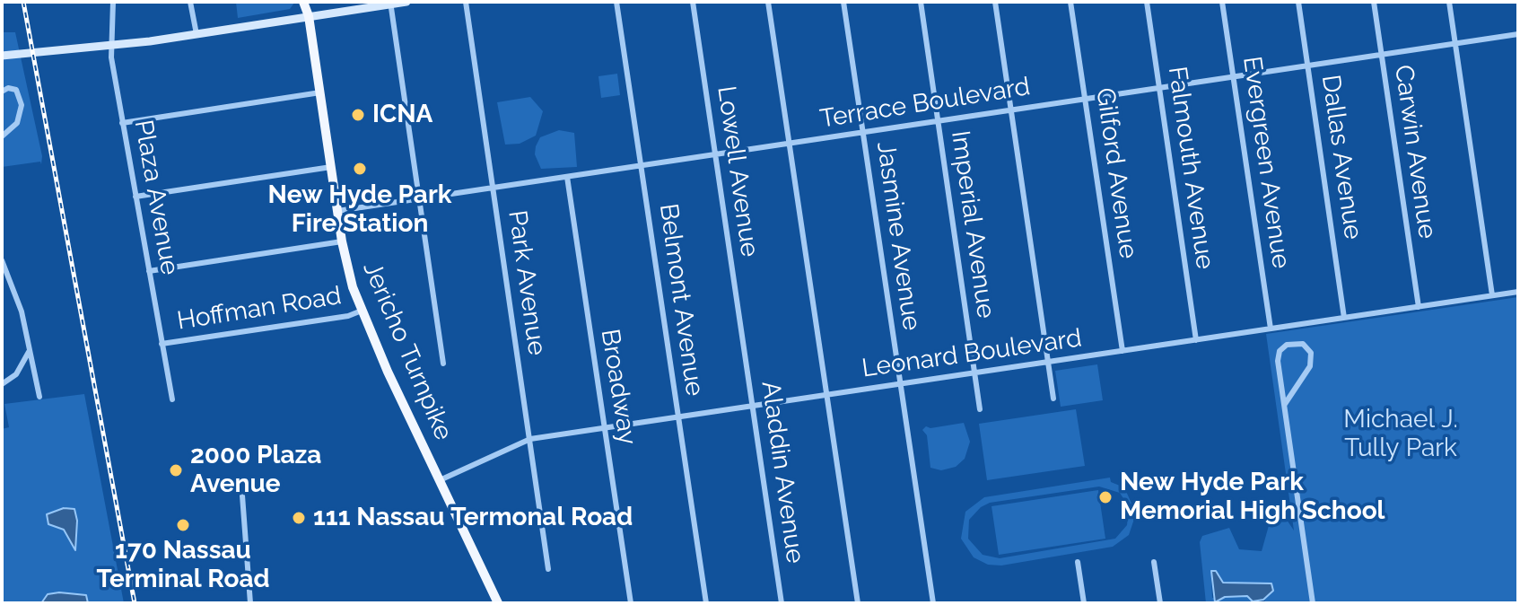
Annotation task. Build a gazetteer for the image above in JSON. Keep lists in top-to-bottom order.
{
  "streets": {
    "main road": ["Jericho Turnpike"],
    "street": [
      "Terrace Boulevard",
      "Carwin Avenue",
      "Dallas Avenue",
      "Evergreen Avenue",
      "Falmouth Avenue",
      "Lowell Avenue",
      "Gilford Avenue",
      "Plaza Avenue",
      "Imperial Avenue",
      "Jasmine Avenue",
      "Park Avenue",
      "Belmont Avenue",
      "Hoffman Road",
      "Leonard Boulevard",
      "Broadway",
      "Aladdin Avenue"
    ]
  },
  "crossings": [
    ["Terrace Boulevard", "Carwin Avenue"],
    ["Terrace Boulevard", "Dallas Avenue"],
    ["Terrace Boulevard", "Evergreen Avenue"],
    ["Terrace Boulevard", "Falmouth Avenue"],
    ["Terrace Boulevard", "Lowell Avenue"],
    ["Terrace Boulevard", "Gilford Avenue"],
    ["Terrace Boulevard", "Imperial Avenue"],
    ["Terrace Boulevard", "Jasmine Avenue"],
    ["Terrace Boulevard", "Park Avenue"],
    ["Terrace Boulevard", "Belmont Avenue"],
    ["Terrace Boulevard", "Jericho Turnpike"],
    ["Terrace Boulevard", "Broadway"],
    ["Carwin Avenue", "Leonard Boulevard"],
    ["Dallas Avenue", "Leonard Boulevard"],
    ["Evergreen Avenue", "Leonard Boulevard"],
    ["Falmouth Avenue", "Leonard Boulevard"],
    ["Lowell Avenue", "Aladdin Avenue"],
    ["Gilford Avenue", "Leonard Boulevard"],
    ["Plaza Avenue", "Hoffman Road"],
    ["Imperial Avenue", "Leonard Boulevard"],
    ["Jasmine Avenue", "Leonard Boulevard"],
    ["Park Avenue", "Leonard Boulevard"],
    ["Belmont Avenue", "Leonard Boulevard"],
    ["Hoffman Road", "Jericho Turnpike"],
    ["Jericho Turnpike", "Leonard Boulevard"],
    ["Leonard Boulevard", "Broadway"],
    ["Leonard Boulevard", "Aladdin Avenue"]
  ],
  "parks": ["Michael J. Tully Park"],
  "places": [
    "ICNA",
    "New Hyde Park Fire Station",
    "2000 Plaza Avenue",
    "New Hyde Park Memorial High School",
    "111 Nassau Termonal Road",
    "170 Nassau Terminal Road"
  ]
}
